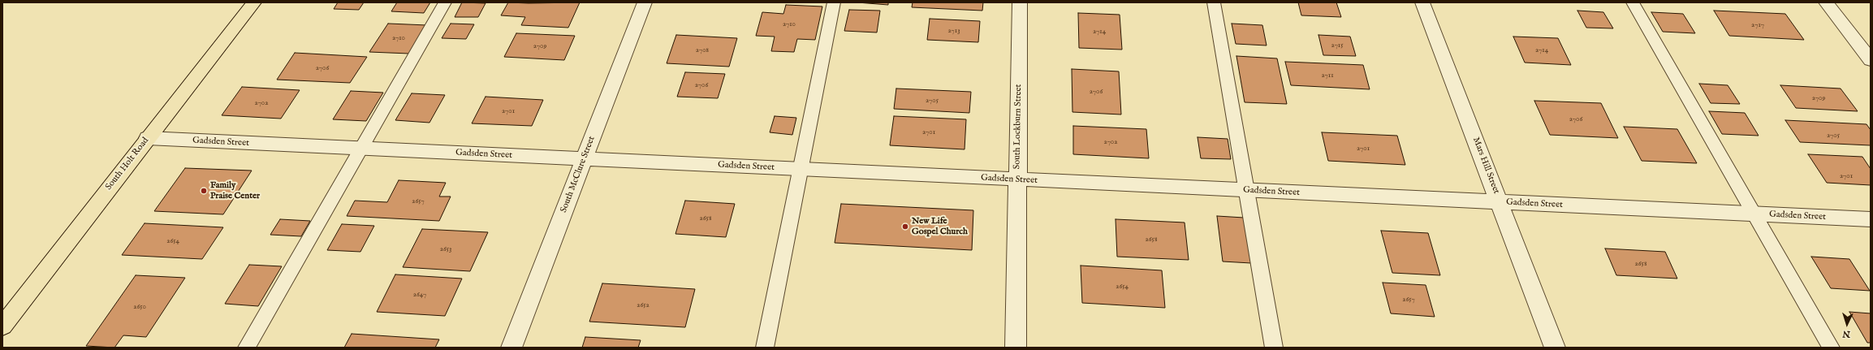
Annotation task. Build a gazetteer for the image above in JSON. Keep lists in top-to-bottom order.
{
  "streets": {
    "main road": ["South Holt Road"],
    "street": [
      "South Lockburn Street",
      "Gadsden Street",
      "Mars Hill Street",
      "South McClure Street"
    ]
  },
  "crossings": [
    ["South Lockburn Street", "Gadsden Street"],
    ["Gadsden Street", "South Holt Road"],
    ["Gadsden Street", "Mars Hill Street"],
    ["Gadsden Street", "South McClure Street"]
  ],
  "places": ["Family Praise Center", "New Life Gospel Church"],
  "house_numbers": [
    "2710",
    "2717",
    "2713",
    "2714",
    "2710",
    "2715",
    "2709",
    "2708",
    "2714",
    "2706",
    "2711",
    "2706",
    "2706",
    "2709",
    "2705",
    "2702",
    "2701",
    "2706",
    "2701",
    "2705",
    "2702",
    "2701",
    "2701",
    "2657",
    "2658",
    "2658",
    "2654",
    "2653",
    "2658",
    "2654",
    "2647",
    "2657",
    "2652",
    "2650"
  ],
  "north": "bottom"
}
